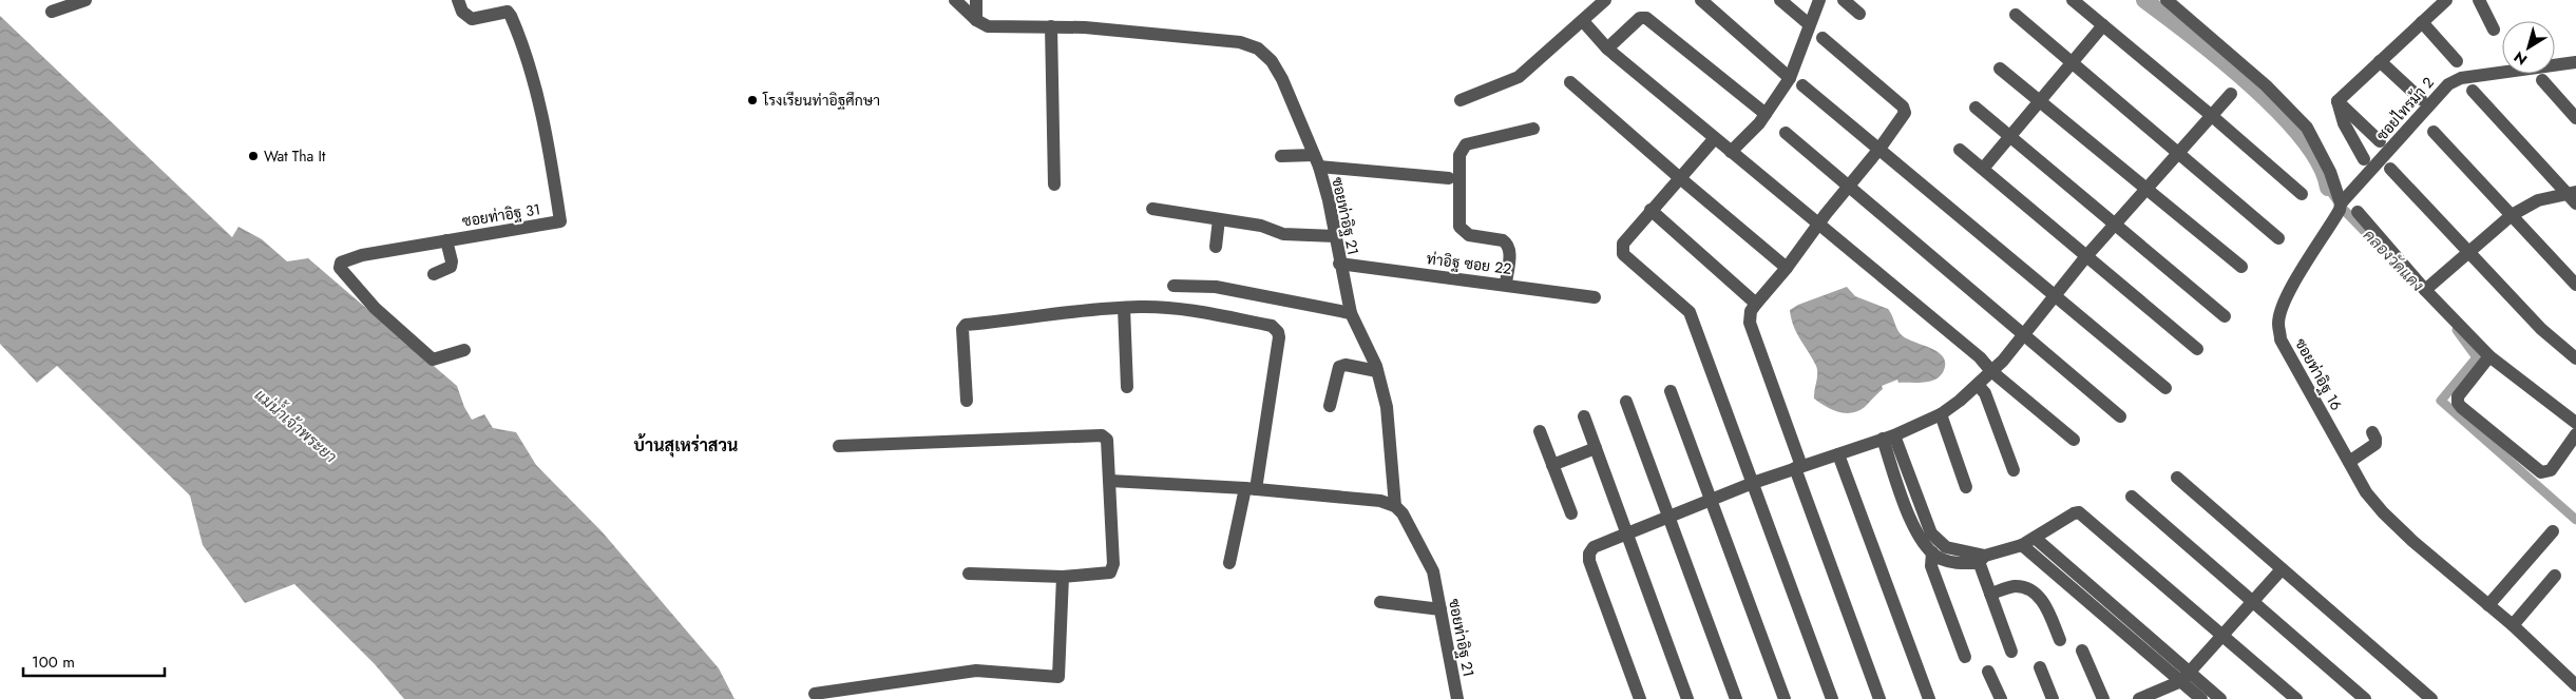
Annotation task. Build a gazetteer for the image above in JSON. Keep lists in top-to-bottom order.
{
  "streets": {
    "street": [
      "ซอยไทรม้า 2",
      "ซอยท่าอิฐ 31",
      "ซอยท่าอิฐ 21",
      "ท่าอิฐ ซอย 22",
      "ซอยท่าอิฐ 16"
    ]
  },
  "crossings": [
    ["ซอยไทรม้า 2", "ซอยท่าอิฐ 16"],
    ["ซอยท่าอิฐ 21", "ท่าอิฐ ซอย 22"]
  ],
  "districts": ["บ้านสุเหร่าสวน"],
  "water": ["คลองวัดแดง", "แม่น้ำเจ้าพระยา"],
  "places": ["โรงเรียนท่าอิฐศึกษา", "Wat Tha It"],
  "scale_bar": "100 m",
  "north": "bottom left"
}
